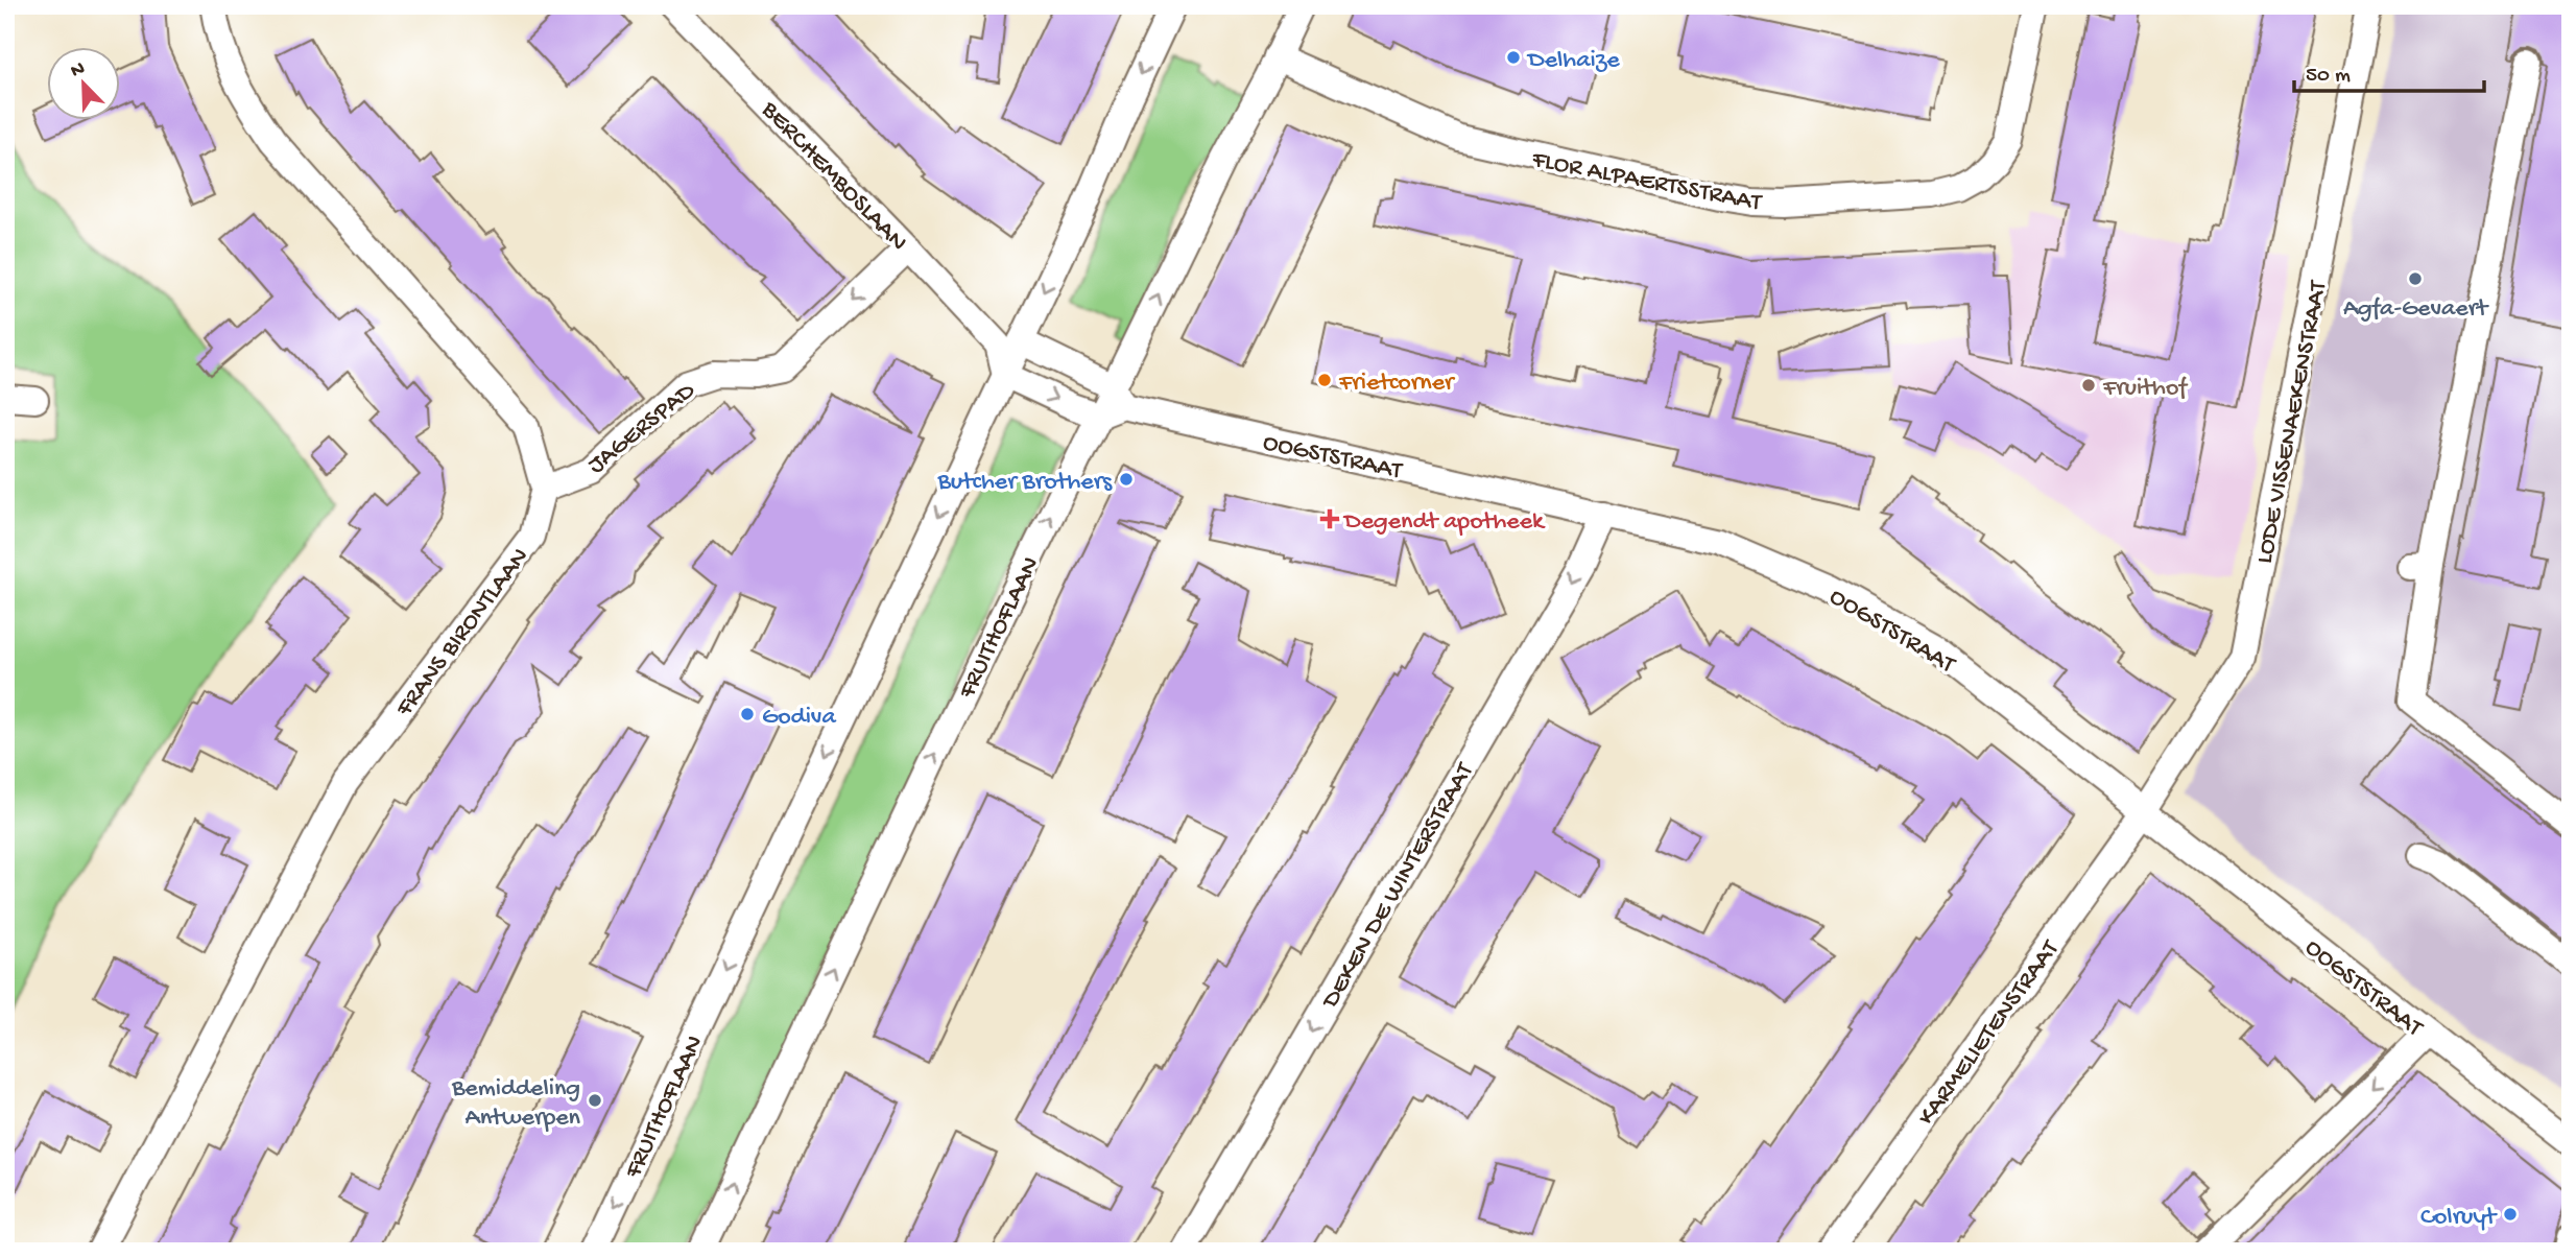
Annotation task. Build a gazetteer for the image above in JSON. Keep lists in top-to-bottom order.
{
  "streets": {
    "street": [
      "BERCHEMBOSLAAN",
      "FLOR ALPAERTSSTRAAT",
      "LODE VISSENAEKENSTRAAT",
      "JAGERSPAD",
      "OOGSTSTRAAT",
      "FRUITHOFLAAN",
      "FRANS BIRONTLAAN",
      "DEKEN DE WINTERSTRAAT",
      "KARMELIETENSTRAAT"
    ]
  },
  "crossings": [
    ["BERCHEMBOSLAAN", "JAGERSPAD"],
    ["BERCHEMBOSLAAN", "OOGSTSTRAAT"],
    ["BERCHEMBOSLAAN", "FRUITHOFLAAN"],
    ["FLOR ALPAERTSSTRAAT", "FRUITHOFLAAN"],
    ["LODE VISSENAEKENSTRAAT", "OOGSTSTRAAT"],
    ["LODE VISSENAEKENSTRAAT", "KARMELIETENSTRAAT"],
    ["JAGERSPAD", "FRANS BIRONTLAAN"],
    ["OOGSTSTRAAT", "FRUITHOFLAAN"],
    ["OOGSTSTRAAT", "DEKEN DE WINTERSTRAAT"],
    ["OOGSTSTRAAT", "KARMELIETENSTRAAT"]
  ],
  "one_way": ["JAGERSPAD", "DEKEN DE WINTERSTRAAT"],
  "places": {
    "other": [
      "Delhaize",
      "Agfa-Gevaert",
      "Frietcorner",
      "Fruithof",
      "Butcher Brothers",
      "Godiva",
      "Bemiddeling Antwerpen",
      "Colruyt"
    ],
    "health": ["Degendt apotheek"]
  },
  "scale_bar": "50 m",
  "north": "top left"
}
